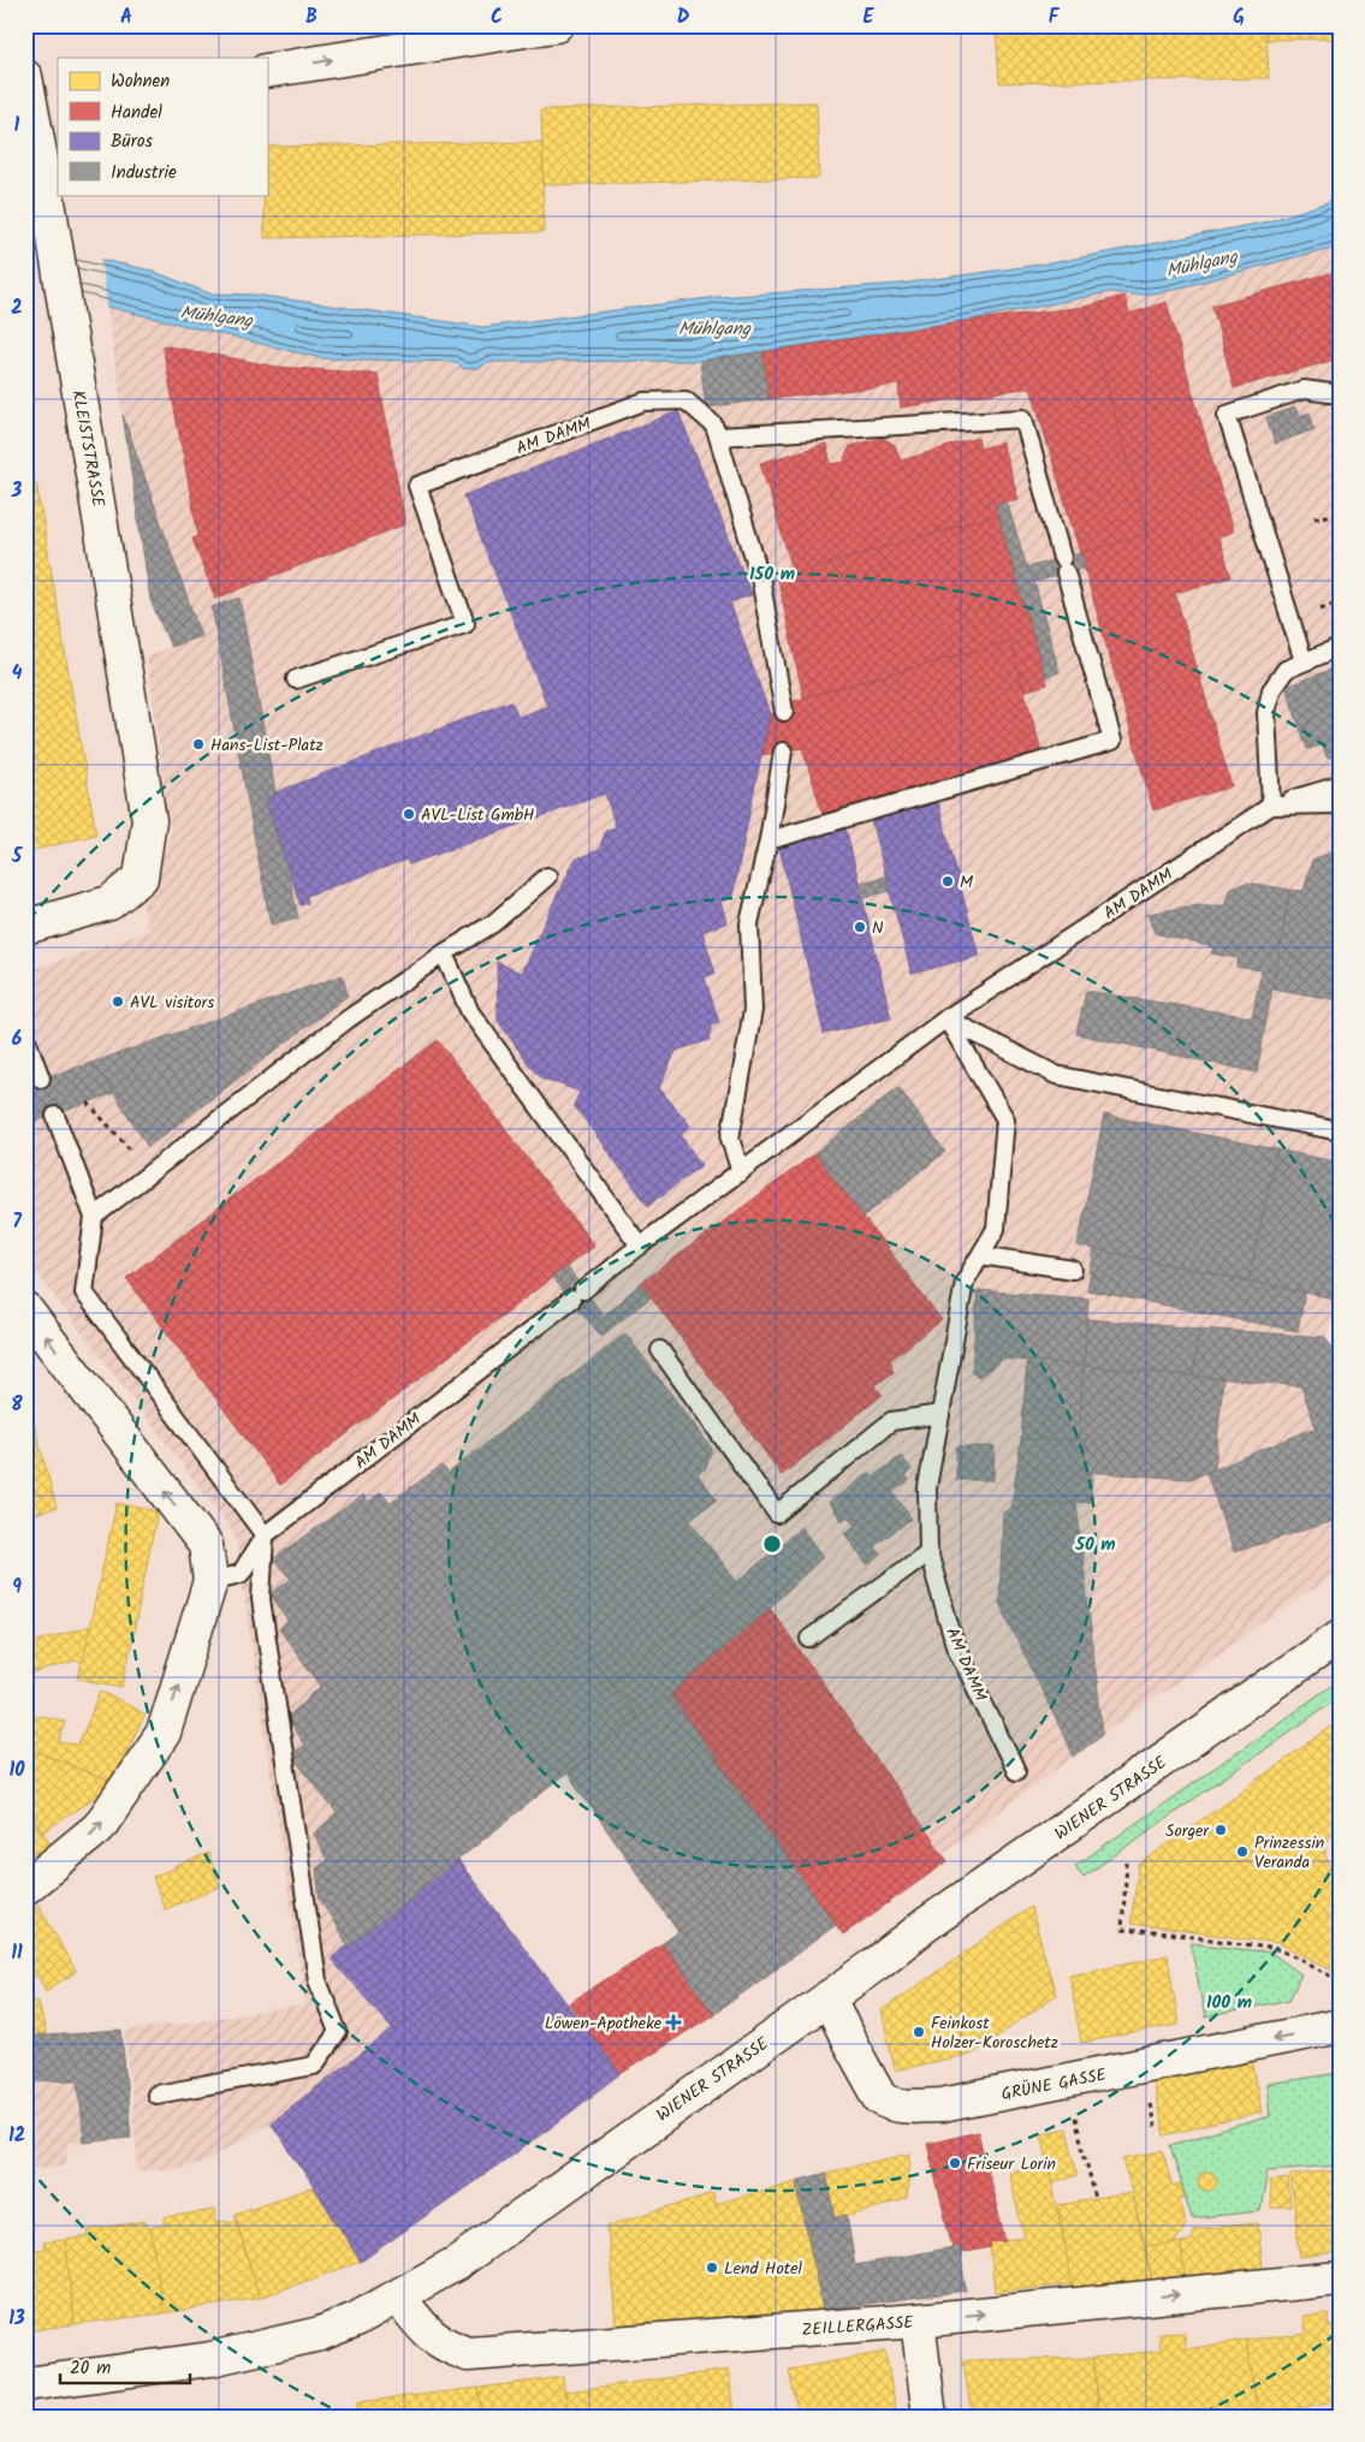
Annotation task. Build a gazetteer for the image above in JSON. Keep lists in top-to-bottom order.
{
  "streets": {
    "street": [
      "KLEISTSTRASSE",
      "WIENER STRASSE",
      "GRÜNE GASSE",
      "ZEILLERGASSE"
    ],
    "lane": ["AM DAMM"]
  },
  "crossings": [
    ["WIENER STRASSE", "GRÜNE GASSE"],
    ["WIENER STRASSE", "ZEILLERGASSE"]
  ],
  "one_way": ["GRÜNE GASSE", "ZEILLERGASSE"],
  "water": ["Mühlgang"],
  "places": {
    "other": [
      "Hans-List-Platz",
      "AVL-List GmbH",
      "M",
      "N",
      "AVL visitors",
      "Sorger",
      "Prinzessin Veranda",
      "Feinkost Holzer-Koroschetz",
      "Friseur Lorin",
      "Lend Hotel"
    ],
    "health": ["Löwen-Apotheke"]
  },
  "legend": [
    "Wohnen",
    "Handel",
    "Büros",
    "Industrie"
  ],
  "scale_bar": "20 m",
  "grid": {
    "columns": [
      "A",
      "B",
      "C",
      "D",
      "E",
      "F",
      "G"
    ],
    "rows": [
      "1",
      "2",
      "3",
      "4",
      "5",
      "6",
      "7",
      "8",
      "9",
      "10",
      "11",
      "12",
      "13"
    ]
  },
  "rings": ["150 m", "50 m", "100 m"]
}
